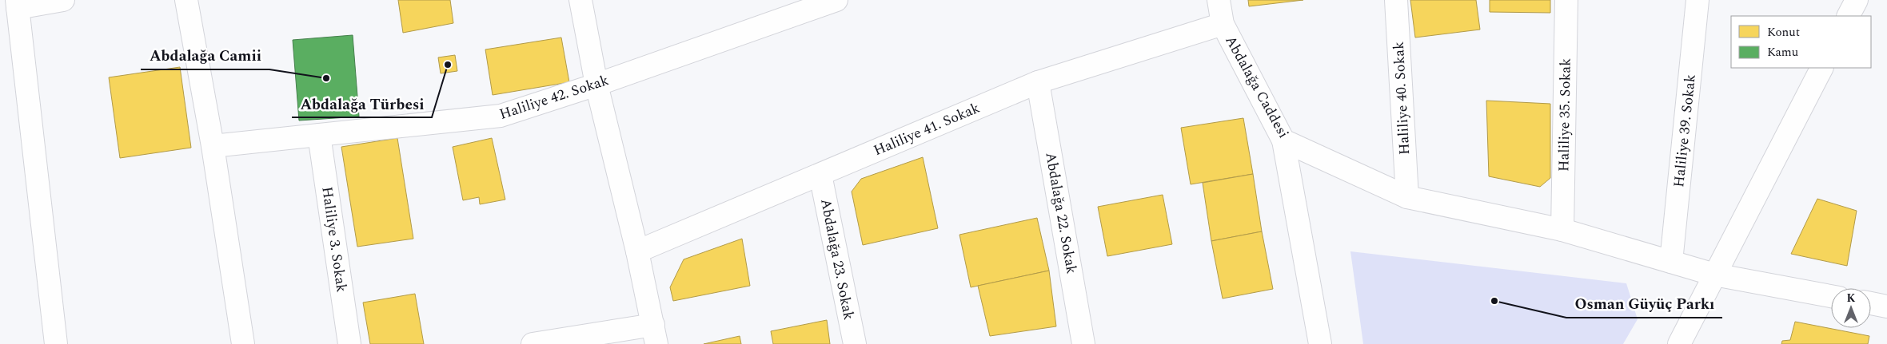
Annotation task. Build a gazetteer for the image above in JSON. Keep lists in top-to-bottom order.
{
  "streets": {
    "street": [
      "Abdalağa Caddesi",
      "Haliliye 42. Sokak",
      "Haliliye 40. Sokak",
      "Haliliye 35. Sokak",
      "Haliliye 41. Sokak",
      "Haliliye 39. Sokak",
      "Abdalağa 22. Sokak",
      "Haliliye 3. Sokak",
      "Abdalağa 23. Sokak"
    ]
  },
  "crossings": [
    ["Abdalağa Caddesi", "Haliliye 40. Sokak"],
    ["Abdalağa Caddesi", "Haliliye 35. Sokak"],
    ["Abdalağa Caddesi", "Haliliye 41. Sokak"],
    ["Abdalağa Caddesi", "Haliliye 39. Sokak"],
    ["Haliliye 42. Sokak", "Haliliye 3. Sokak"],
    ["Haliliye 41. Sokak", "Abdalağa 22. Sokak"],
    ["Haliliye 41. Sokak", "Abdalağa 23. Sokak"]
  ],
  "places": ["Abdalağa Türbesi", "Abdalağa Camii", "Osman Güyüç Parkı"],
  "legend": ["Konut", "Kamu"],
  "north": "top"
}
